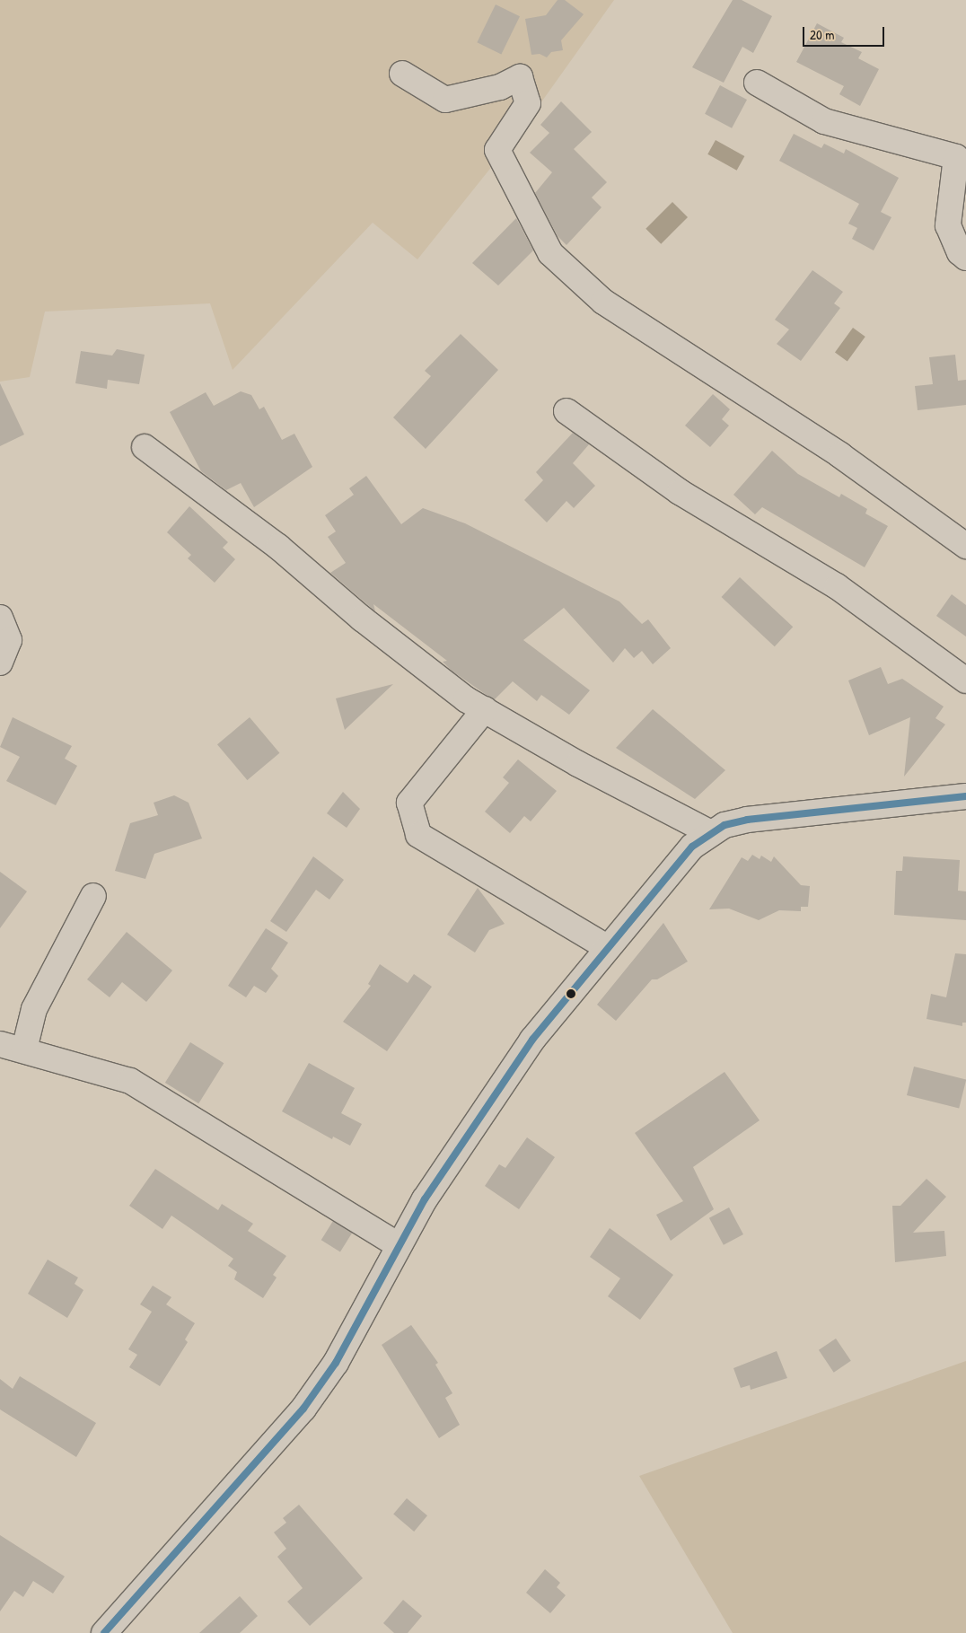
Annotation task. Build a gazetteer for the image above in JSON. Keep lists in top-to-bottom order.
{
  "scale_bar": "20 m"
}
